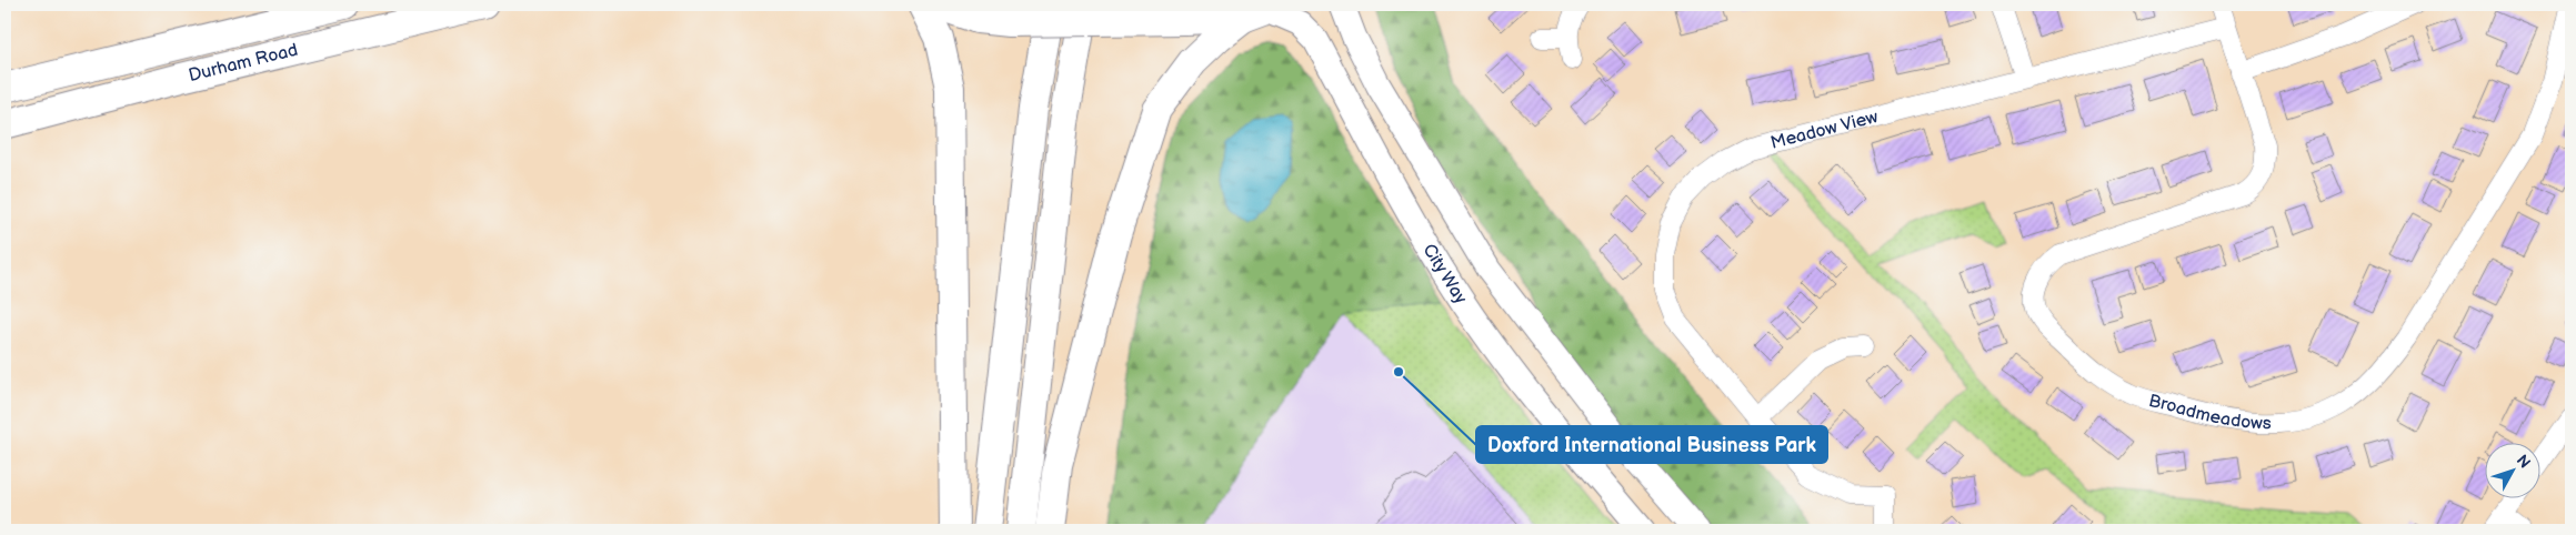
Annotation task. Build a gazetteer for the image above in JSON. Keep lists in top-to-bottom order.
{
  "streets": {
    "highway": ["Durham Road"],
    "main road": ["City Way"],
    "street": ["Meadow View", "Broadmeadows"]
  },
  "crossings": [
    ["Meadow View", "Broadmeadows"]
  ],
  "places": ["Doxford International Business Park"],
  "north": "top right"
}
